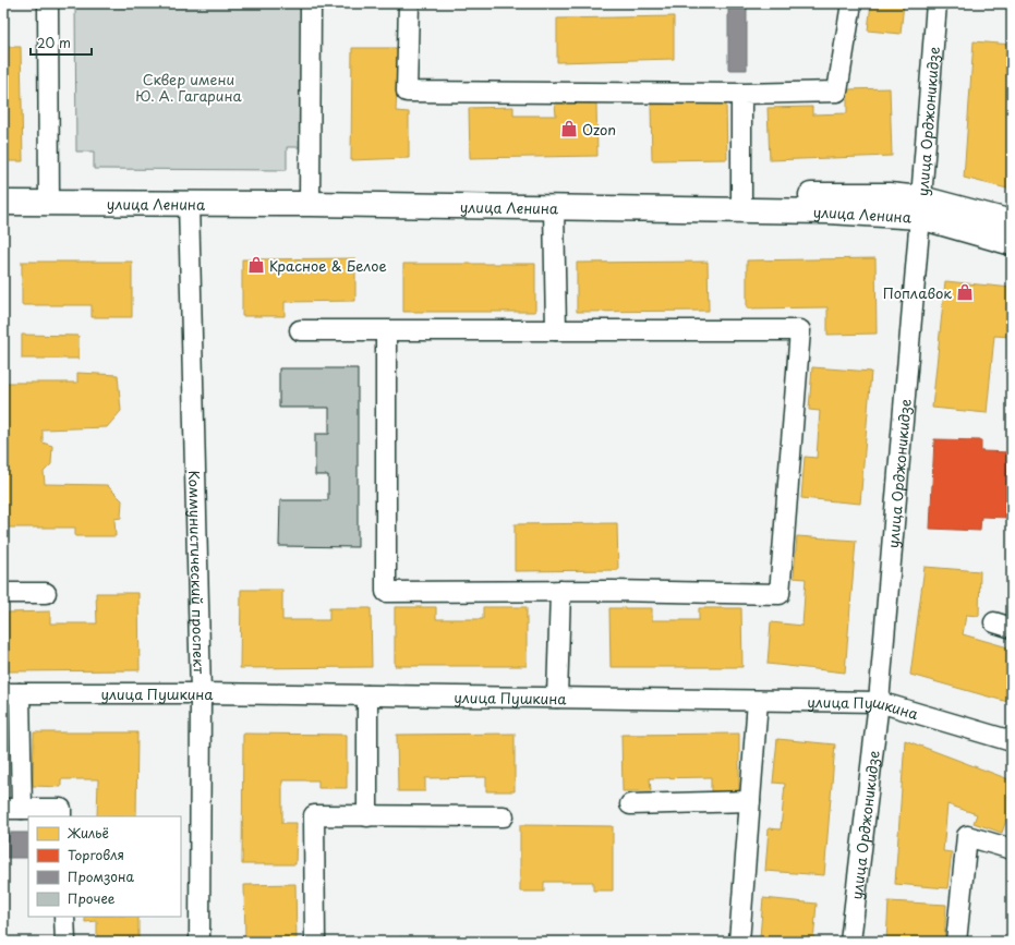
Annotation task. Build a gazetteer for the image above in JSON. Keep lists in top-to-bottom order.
{
  "streets": {
    "main road": ["улица Ленина"],
    "street": ["улица Орджоникидзе", "Коммунистический проспект", "улица Пушкина"]
  },
  "crossings": [
    ["улица Орджоникидзе", "улица Ленина"],
    ["улица Орджоникидзе", "улица Пушкина"],
    ["улица Ленина", "Коммунистический проспект"],
    ["Коммунистический проспект", "улица Пушкина"]
  ],
  "parks": ["Сквер имени Ю. А. Гагарина"],
  "places": {
    "shop": ["Ozon", "Красное & Белое", "Поплавок"]
  },
  "legend": [
    "Жильё",
    "Торговля",
    "Промзона",
    "Прочее"
  ],
  "scale_bar": "20 m"
}
